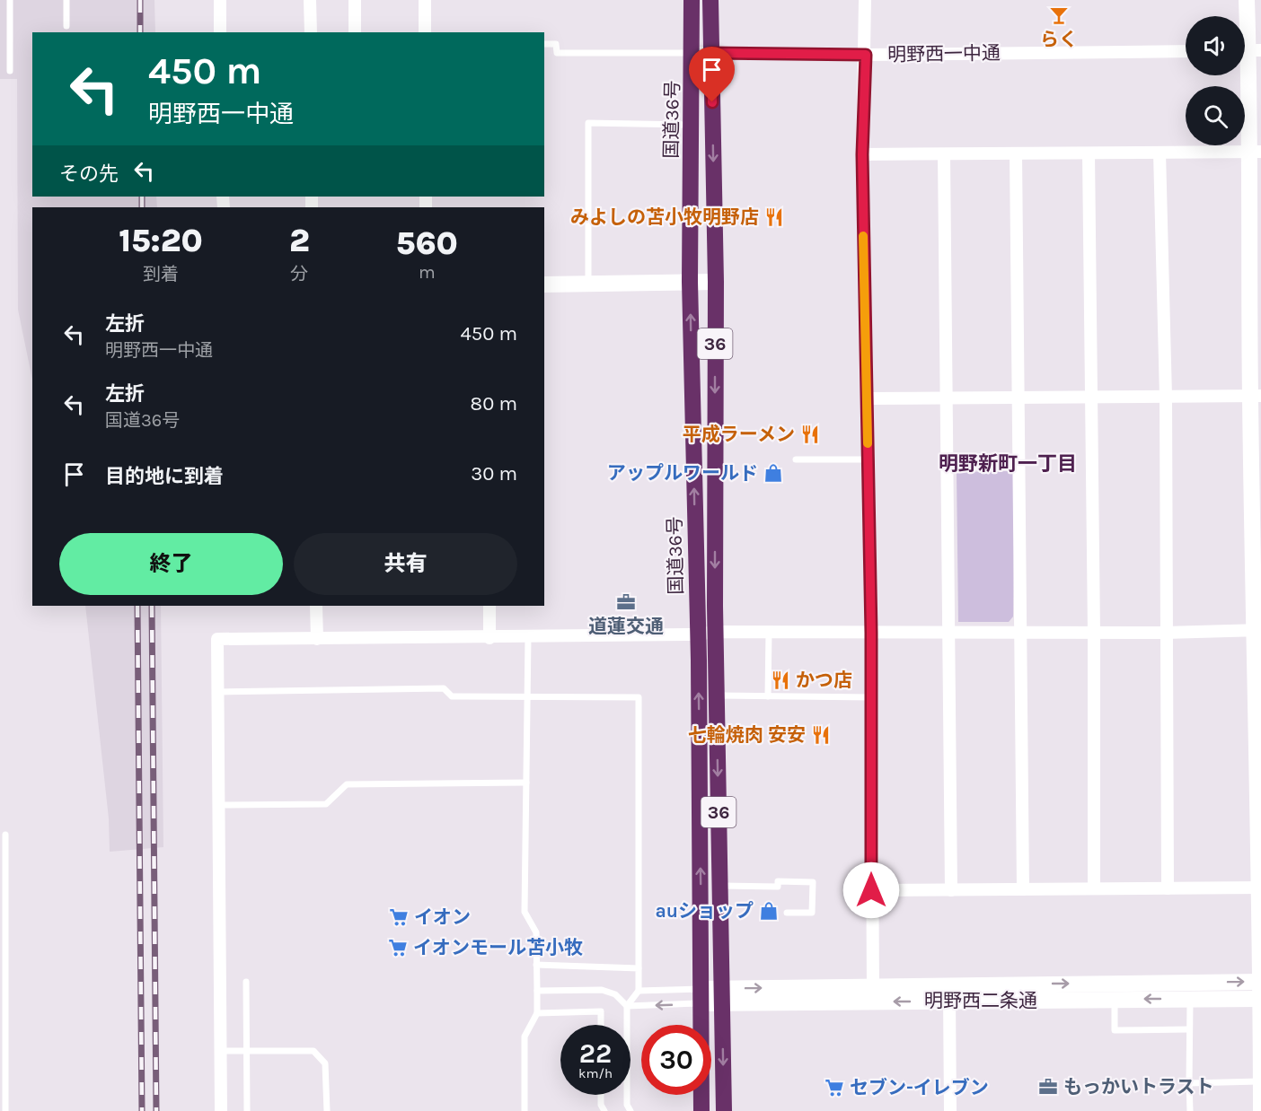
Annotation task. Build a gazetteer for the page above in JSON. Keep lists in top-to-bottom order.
{
  "streets": {
    "highway": ["国道36号", "36"],
    "street": ["明野西一中通", "明野西二条通"]
  },
  "crossings": [
    ["明野西一中通", "国道36号"],
    ["国道36号", "明野西二条通"]
  ],
  "districts": ["明野新町一丁目"],
  "places": {
    "bar": ["らく"],
    "restaurant": [
      "みよしの苫小牧明野店",
      "平成ラーメン",
      "かつ店",
      "七輪焼肉 安安"
    ],
    "shop": ["アップルワールド", "auショップ"],
    "office": ["道蓮交通", "もっかいトラスト"],
    "supermarket": ["イオン", "イオンモール苫小牧", "セブン-イレブン"]
  },
  "page": {
    "turn": ["450 m", "明野西一中通"],
    "then": "その先",
    "eta": [
      "15:20",
      "到着",
      "2",
      "分",
      "560",
      "m"
    ],
    "list": [
      {
        "name": "左折",
        "note": "明野西一中通",
        "value": "450 m"
      },
      {
        "name": "左折",
        "note": "国道36号",
        "value": "80 m"
      },
      {
        "name": "目的地に到着",
        "value": "30 m"
      }
    ],
    "buttons": ["終了", "共有"],
    "speed": "22 km/h",
    "limit": "30"
  }
}
